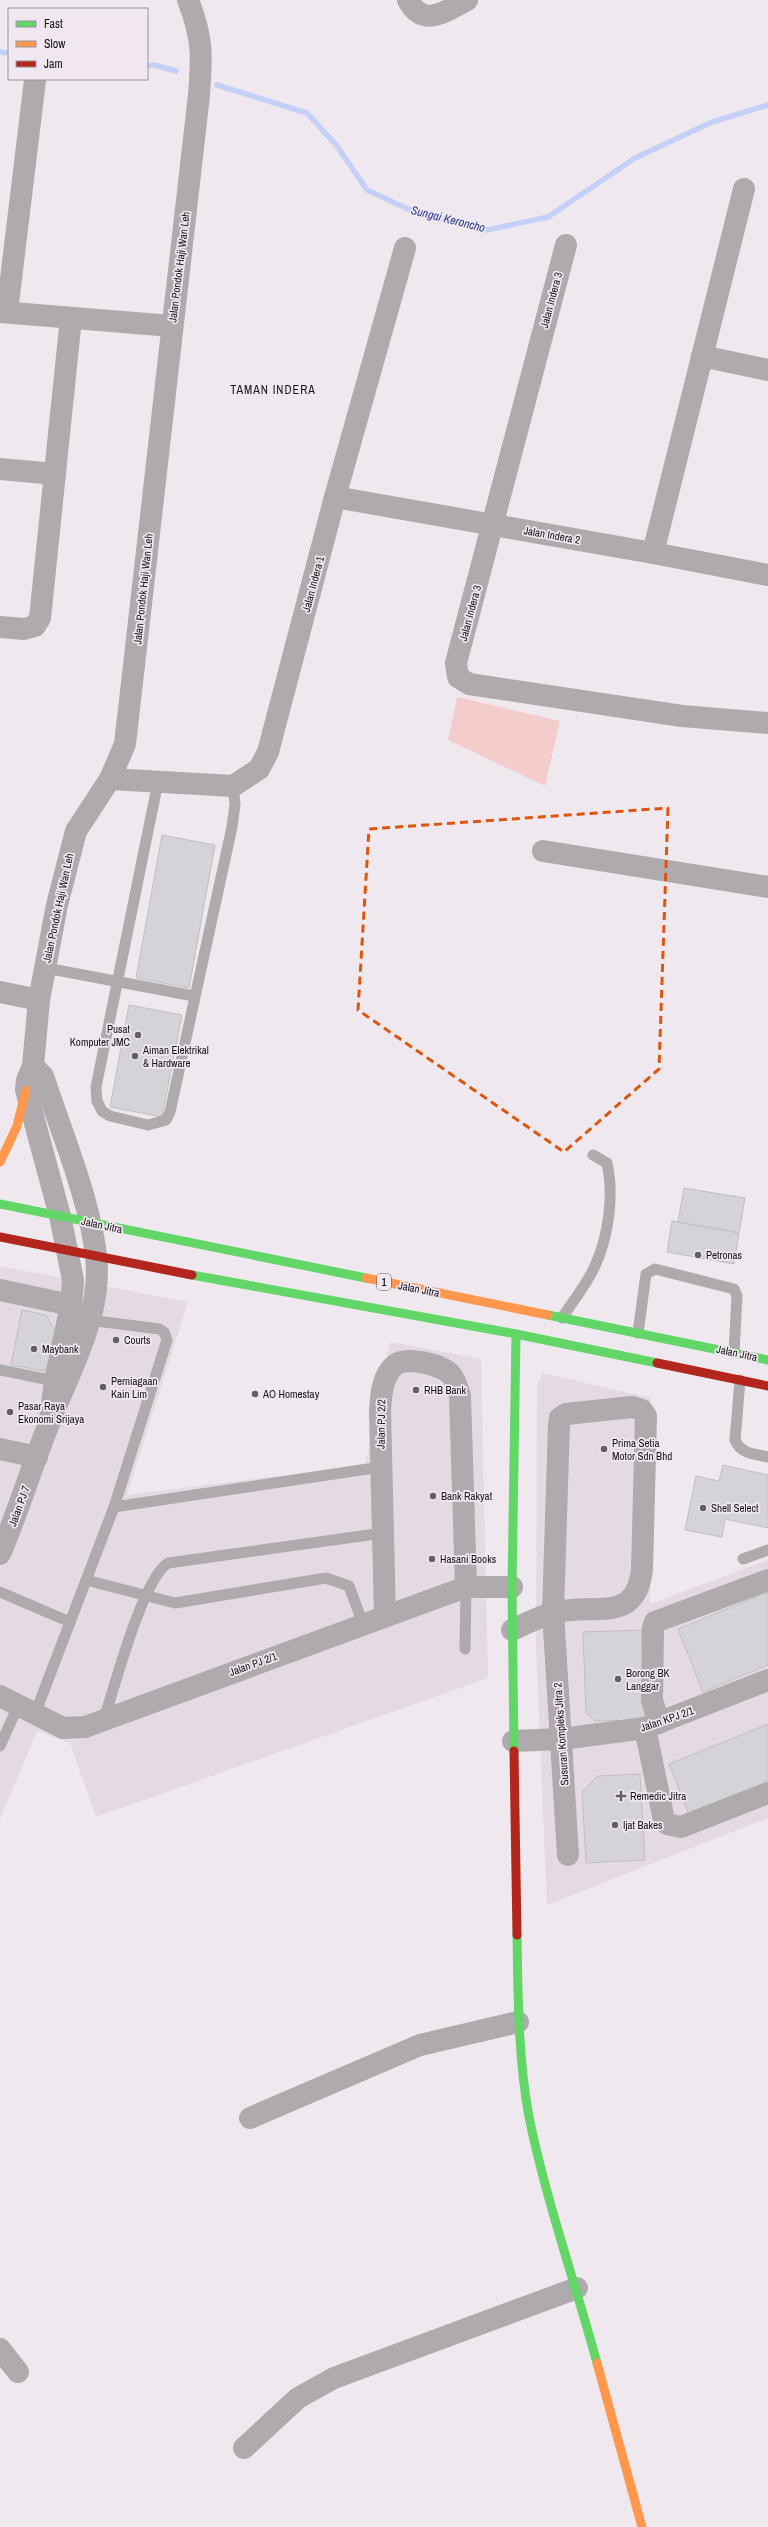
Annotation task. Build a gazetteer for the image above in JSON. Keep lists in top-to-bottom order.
{
  "streets": {
    "main road": ["Jalan Jitra", "1"],
    "street": [
      "Jalan Pondok Haji Wan Leh",
      "Jalan Indera 3",
      "Jalan Indera 2",
      "Jalan Indera 1",
      "Jalan PJ 2/2",
      "Jalan PJ 7",
      "Jalan PJ 2/1",
      "Jalan KPJ 2/1",
      "Susuran Kompleks Jitra 2"
    ]
  },
  "crossings": [
    ["Jalan Pondok Haji Wan Leh", "Jalan Jitra"],
    ["Jalan Pondok Haji Wan Leh", "Jalan PJ 7"],
    ["Jalan Indera 3", "Jalan Indera 2"],
    ["Jalan Indera 2", "Jalan Indera 1"],
    ["Jalan PJ 2/2", "Jalan PJ 2/1"],
    ["Jalan KPJ 2/1", "Susuran Kompleks Jitra 2"]
  ],
  "districts": ["TAMAN INDERA"],
  "water": ["Sungai Keroncho"],
  "places": {
    "other": [
      "Pusat Komputer JMC",
      "Aiman Elektrikal & Hardware",
      "Petronas",
      "Courts",
      "Maybank",
      "Perniagaan Kain Lim",
      "RHB Bank",
      "AO Homestay",
      "Pasar Raya Ekonomi Srijaya",
      "Prima Setia Motor Sdn Bhd",
      "Bank Rakyat",
      "Shell Select",
      "Hasani Books",
      "Borong BK Langgar",
      "Ijat Bakes"
    ],
    "health": ["Remedic Jitra"]
  },
  "legend": ["Fast", "Slow", "Jam"]
}
